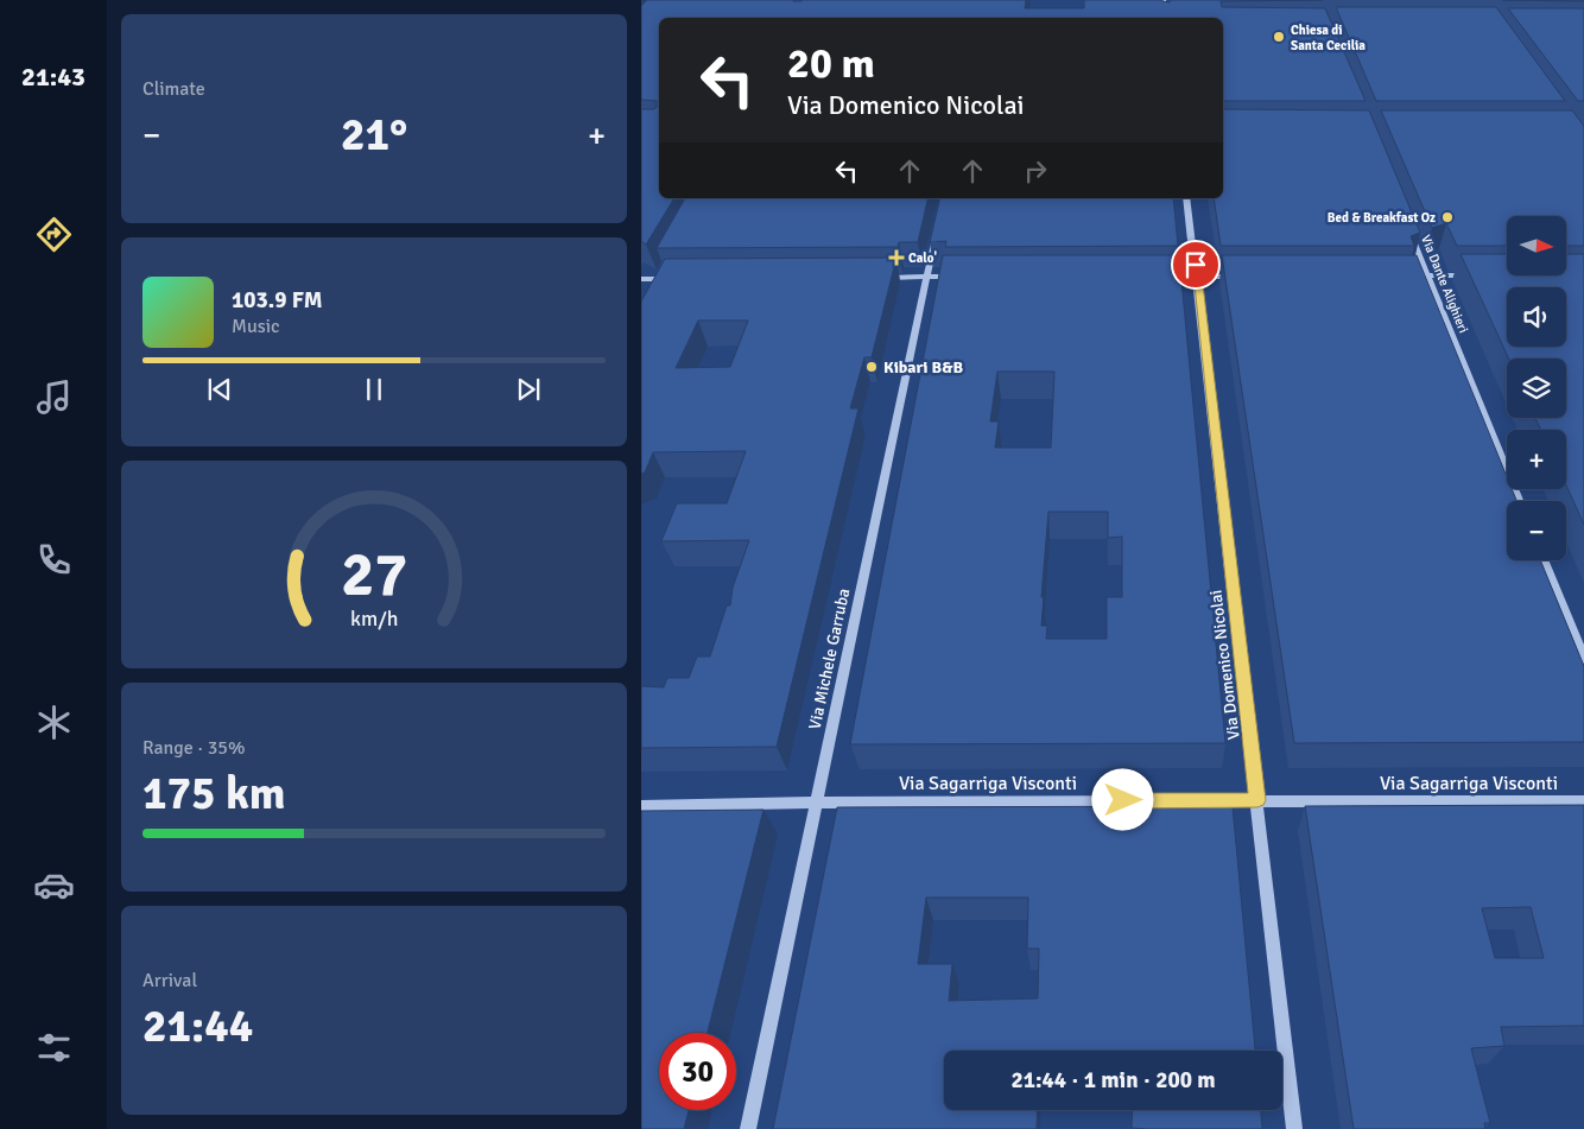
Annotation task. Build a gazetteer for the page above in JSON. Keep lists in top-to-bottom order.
{
  "streets": {
    "street": [
      "Via Dante Alighieri",
      "Via Michele Garruba",
      "Via Domenico Nicolai",
      "Via Sagarriga Visconti"
    ]
  },
  "crossings": [
    ["Via Michele Garruba", "Via Sagarriga Visconti"],
    ["Via Domenico Nicolai", "Via Sagarriga Visconti"]
  ],
  "places": {
    "other": ["Chiesa di Santa Cecilia", "Bed & Breakfast Oz", "Kibari B&B"],
    "health": ["Calo'"]
  },
  "north": "right",
  "page": {
    "tabs": "21:43",
    "tile": [
      "Climate",
      ["Range · 35%", "175 km"],
      ["Arrival", "21:44"]
    ],
    "turn": ["20 m", "Via Domenico Nicolai"],
    "heat": ["−", "21°", "+"],
    "map_buttons": ["+", "−"],
    "song": ["103.9 FM", "Music"],
    "limit": "30",
    "trip": "21:44 · 1 min · 200 m",
    "gauge": ["27", "km/h"]
  }
}
